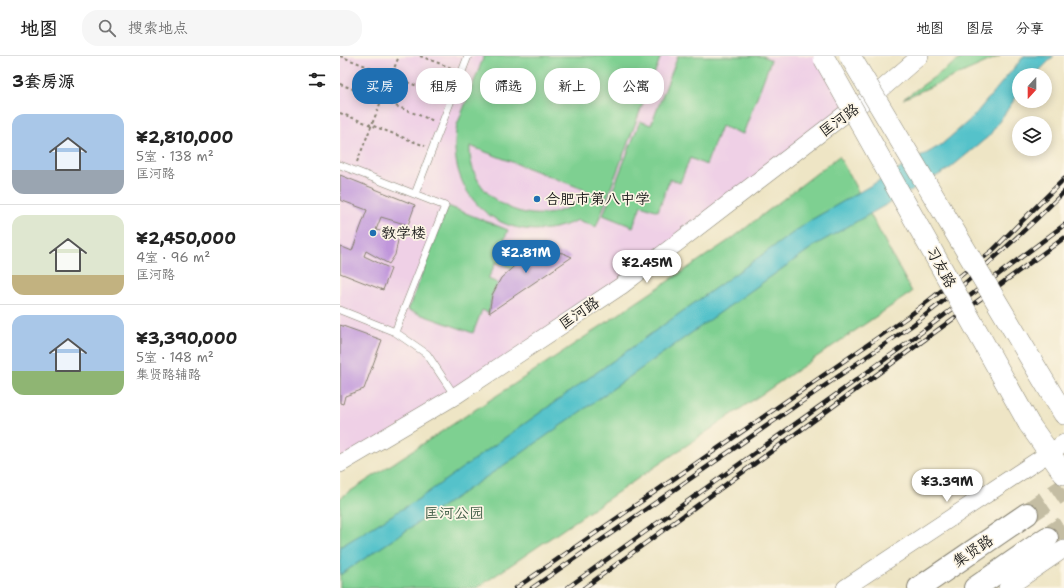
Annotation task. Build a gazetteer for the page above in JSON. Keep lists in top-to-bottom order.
{
  "streets": {
    "highway": ["集贤路"],
    "main road": ["习友路"],
    "street": ["匡河路"]
  },
  "parks": ["匡河公园"],
  "places": ["合肥市第八中学", "教学楼"],
  "north": "bottom",
  "page": {
    "header": "地图",
    "search": "搜索地点",
    "nav": ["地图", "图层", "分享"],
    "heading": "3套房源",
    "chip": [
      "买房",
      "租房",
      "筛选",
      "新上",
      "公寓"
    ],
    "list": [
      {
        "name": "¥2,810,000",
        "note": "5室 · 138 m² · 匡河路"
      },
      {
        "name": "¥2,450,000",
        "note": "4室 · 96 m² · 匡河路"
      },
      {
        "name": "¥3,390,000",
        "note": "5室 · 148 m² · 集贤路辅路"
      }
    ],
    "price": ["¥2.81M", "¥2.45M", "¥3.39M"]
  }
}
